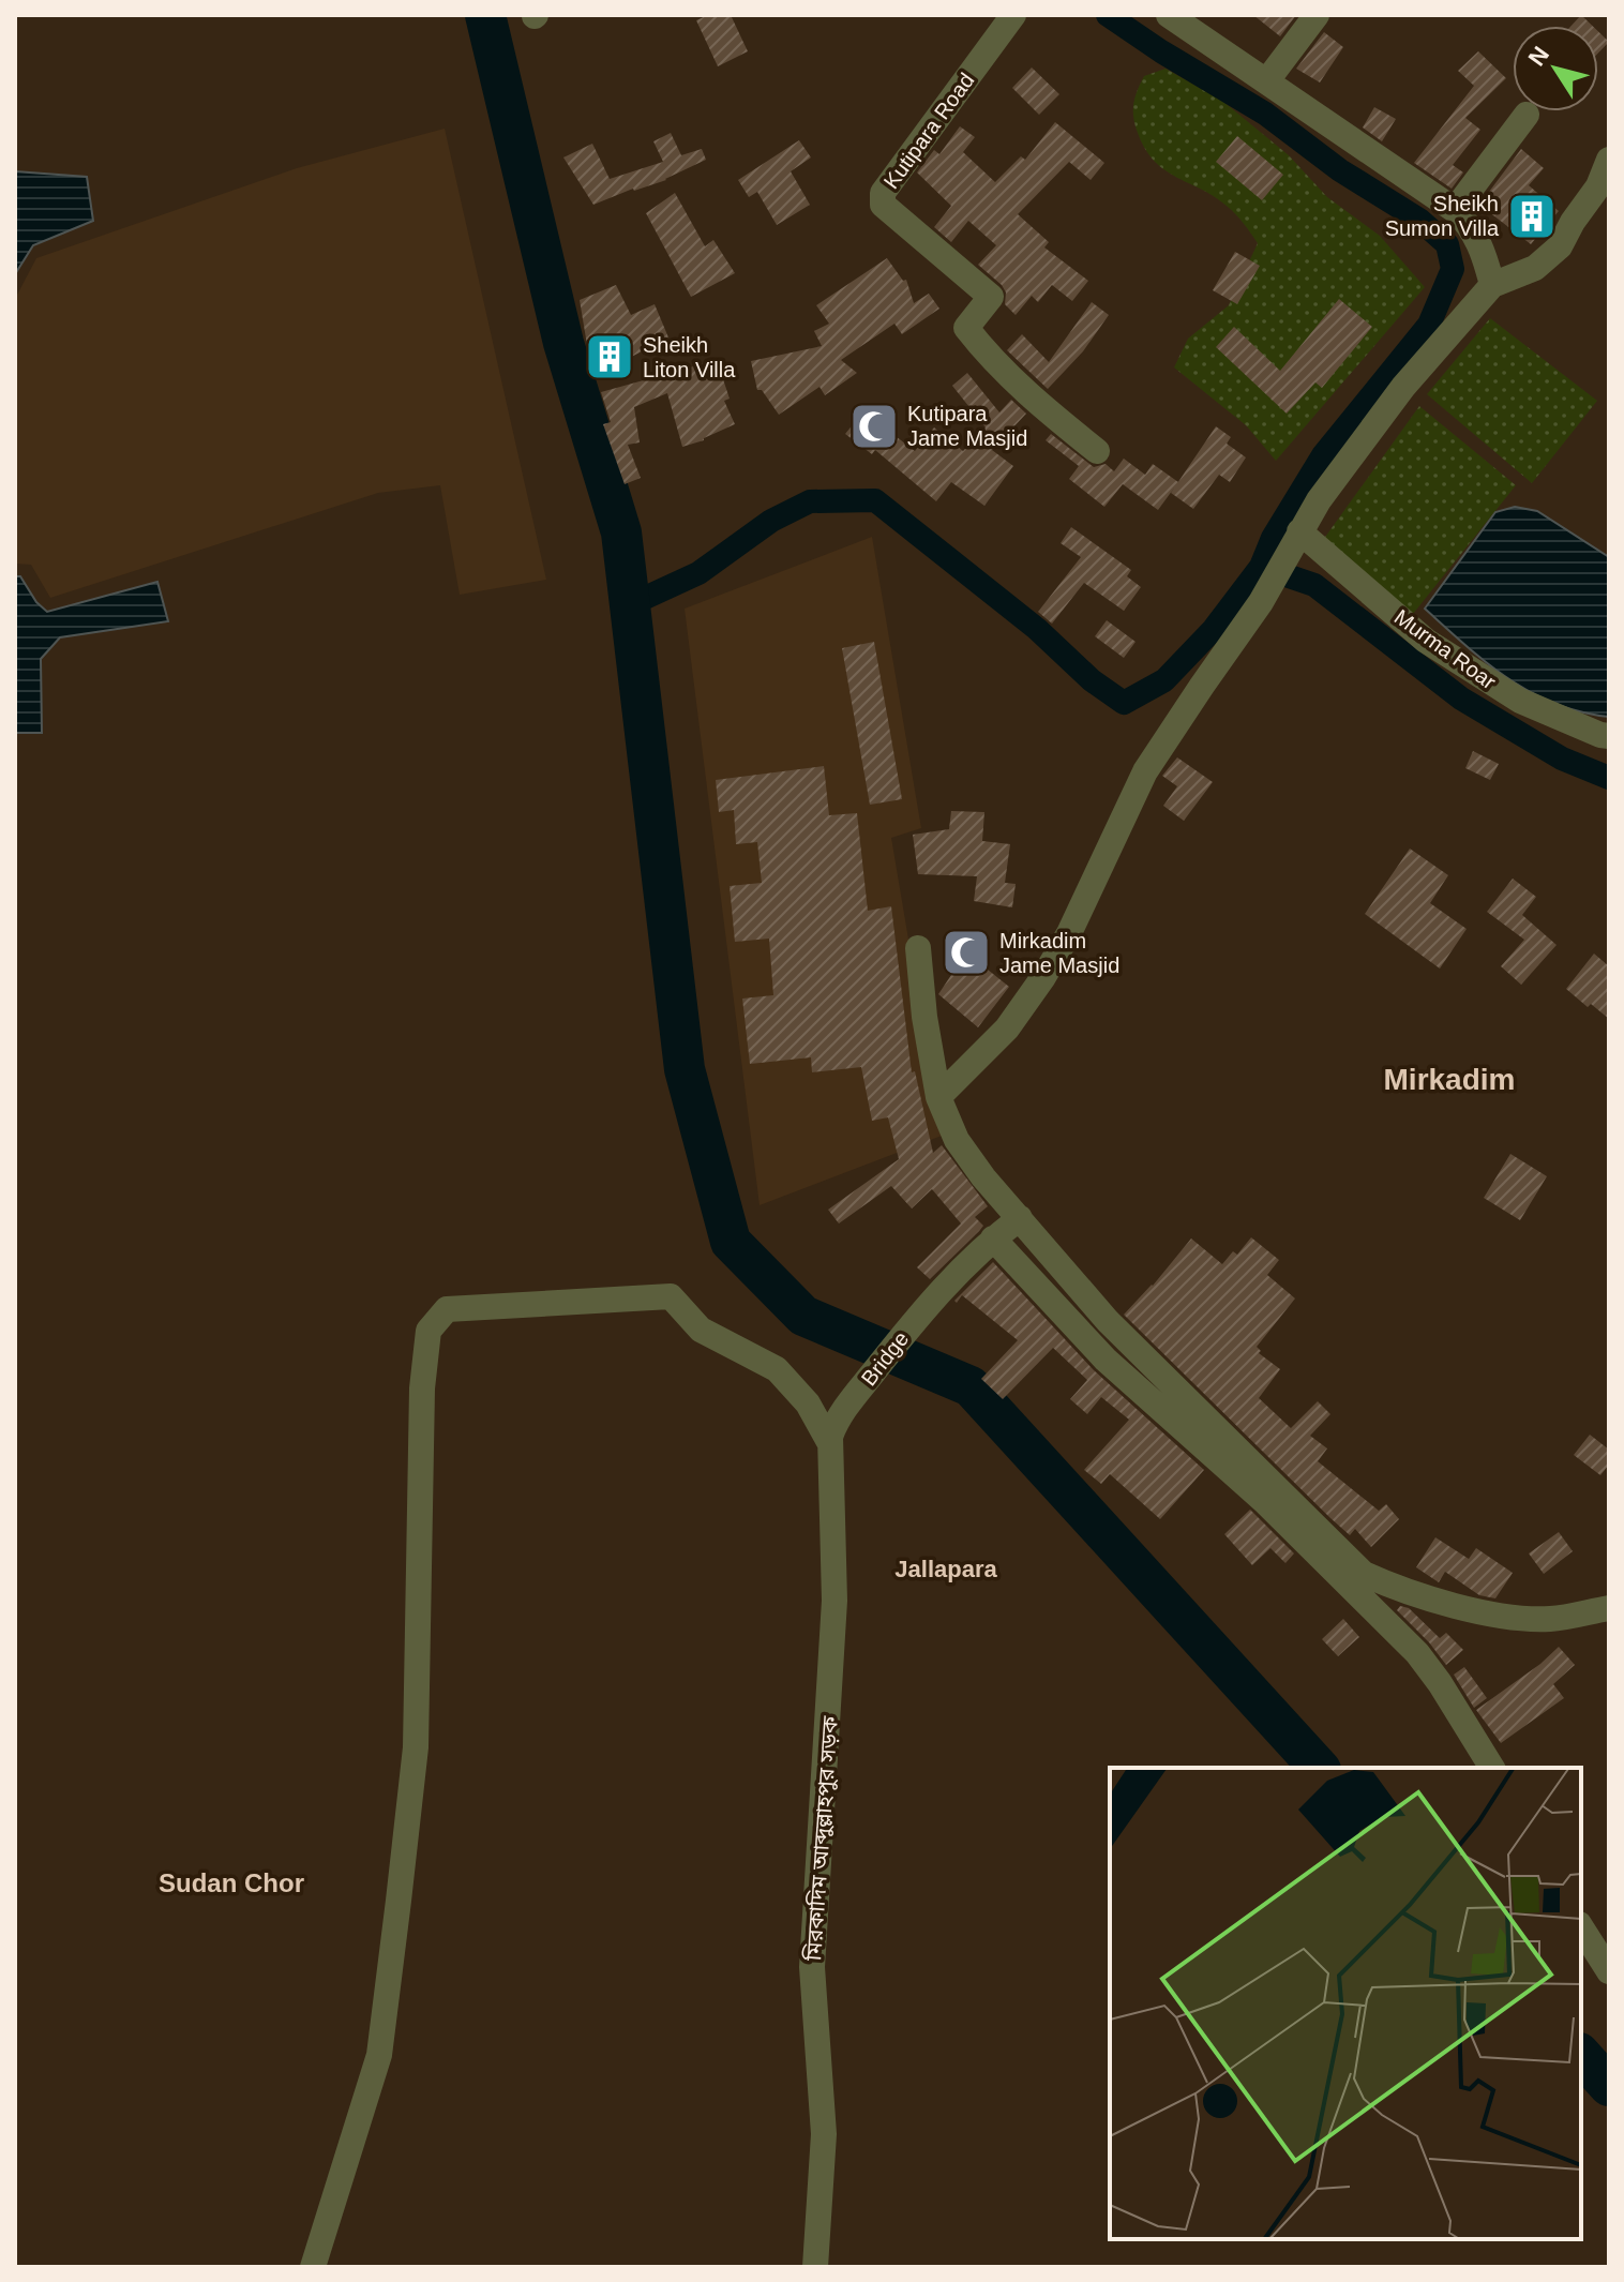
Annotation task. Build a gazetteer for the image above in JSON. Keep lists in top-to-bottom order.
{
  "streets": {
    "street": [
      "Kutipara Road",
      "Murma Roar",
      "Bridge",
      "মিরকাদিম আব্দুল্লাহপুর সড়ক"
    ]
  },
  "crossings": [
    ["Bridge", "মিরকাদিম আব্দুল্লাহপুর সড়ক"]
  ],
  "districts": ["Mirkadim", "Jallapara", "Sudan Chor"],
  "places": {
    "building": ["Sheikh Sumon Villa", "Sheikh Liton Villa"],
    "mosque": ["Kutipara Jame Masjid", "Mirkadim Jame Masjid"]
  },
  "north": "top left"
}
